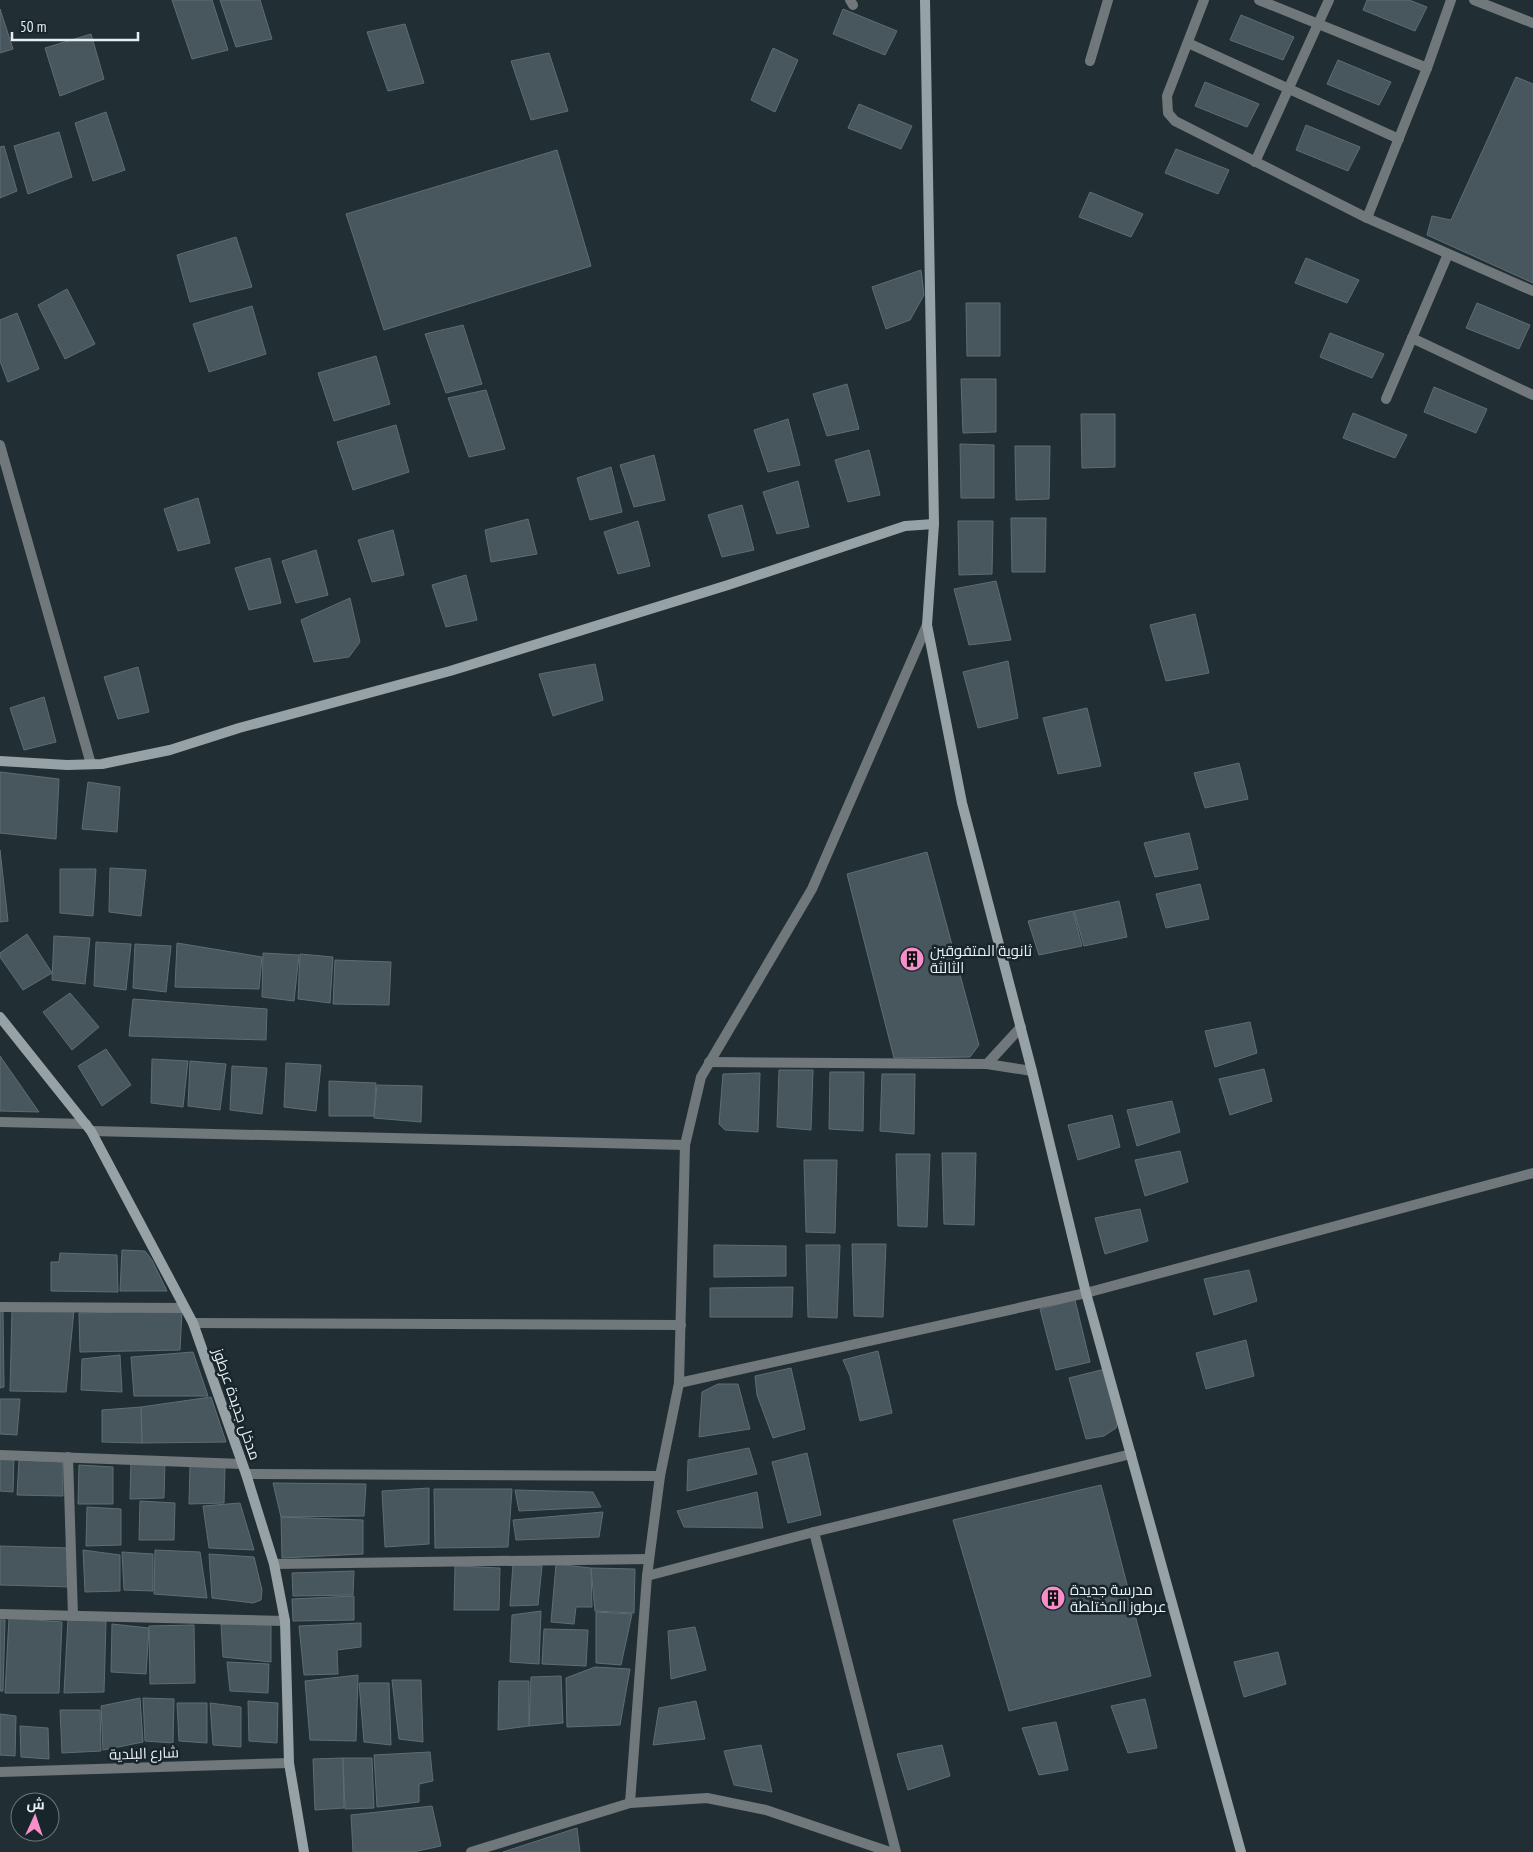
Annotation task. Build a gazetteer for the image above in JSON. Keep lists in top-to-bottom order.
{
  "streets": {
    "street": ["مدخل جديدة عرطوز", "شارع البلدية"]
  },
  "crossings": [
    ["مدخل جديدة عرطوز", "شارع البلدية"]
  ],
  "places": {
    "building": ["ثانوية المتفوقين الثالثة", "مدرسة جديدة عرطوز المختلطة"]
  },
  "scale_bar": "50 m",
  "north": "top"
}
